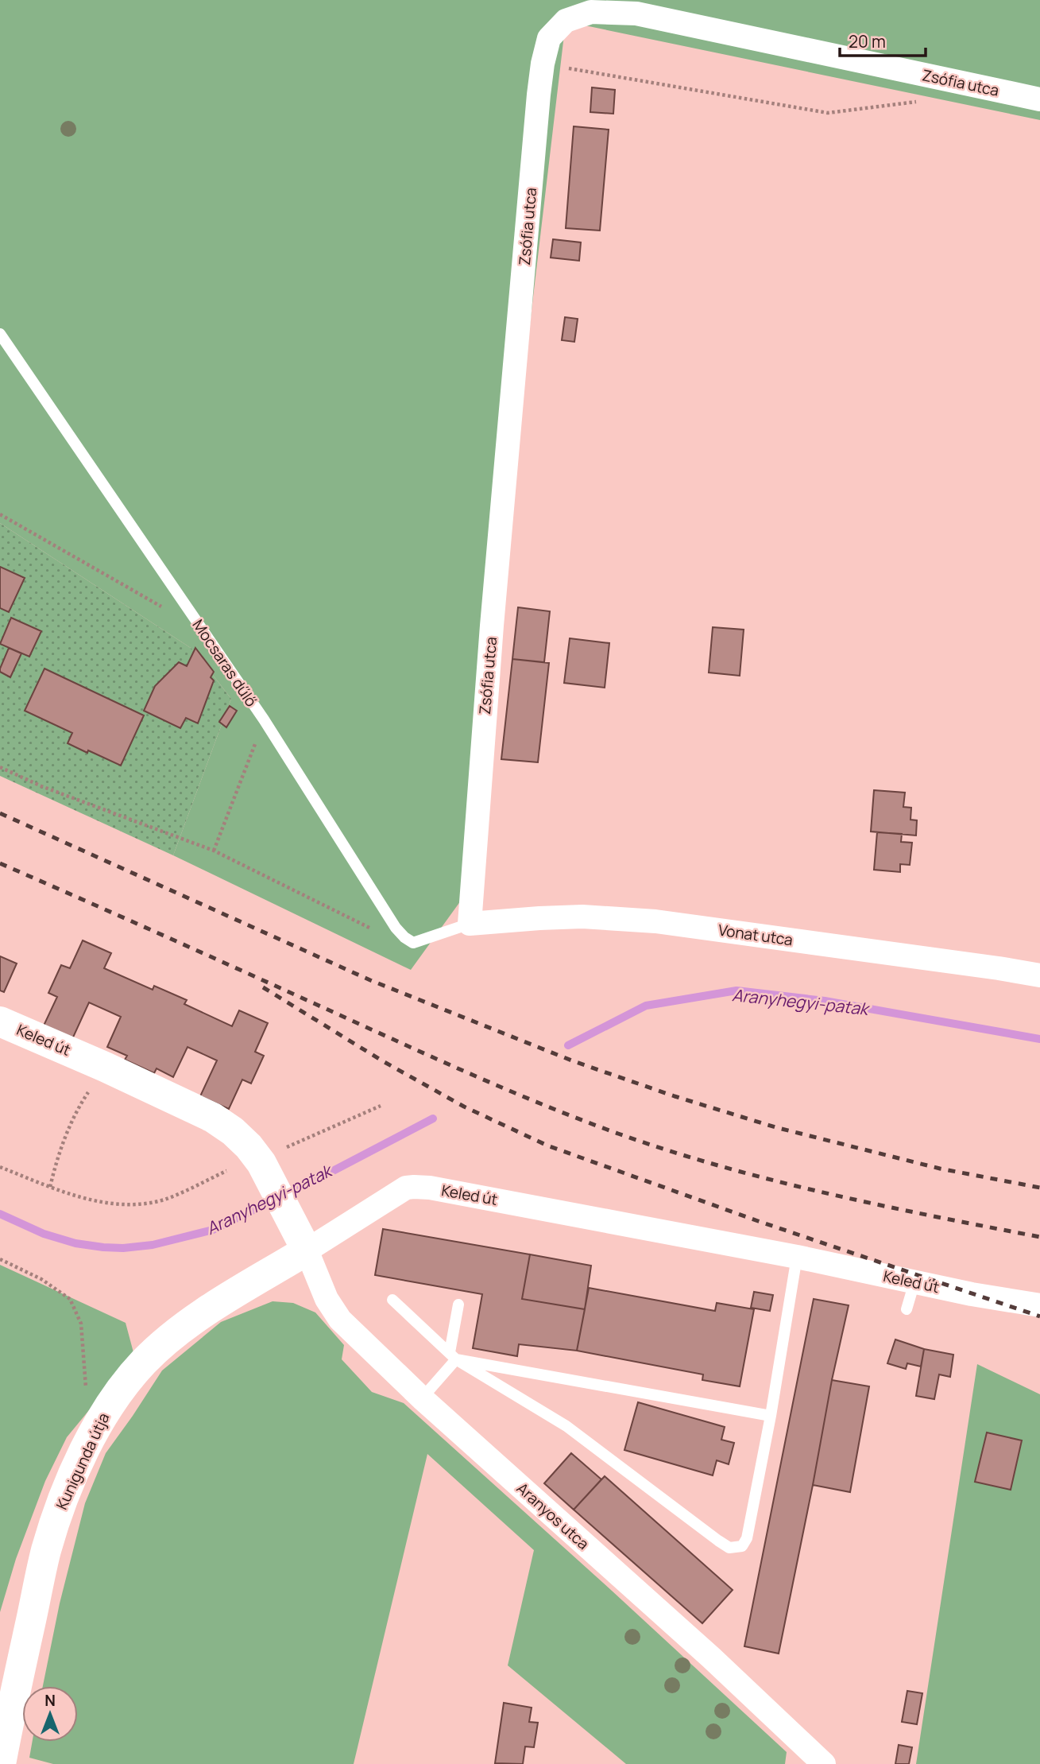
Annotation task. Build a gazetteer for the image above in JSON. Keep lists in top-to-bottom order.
{
  "streets": {
    "street": [
      "Zsófia utca",
      "Vonat utca",
      "Keled út",
      "Kunigunda útja",
      "Aranyos utca"
    ],
    "lane": ["Mocsaras dűlő"]
  },
  "crossings": [
    ["Zsófia utca", "Vonat utca"],
    ["Keled út", "Kunigunda útja"],
    ["Keled út", "Aranyos utca"],
    ["Kunigunda útja", "Aranyos utca"]
  ],
  "water": ["Aranyhegyi-patak"],
  "scale_bar": "20 m",
  "north": "top"
}
